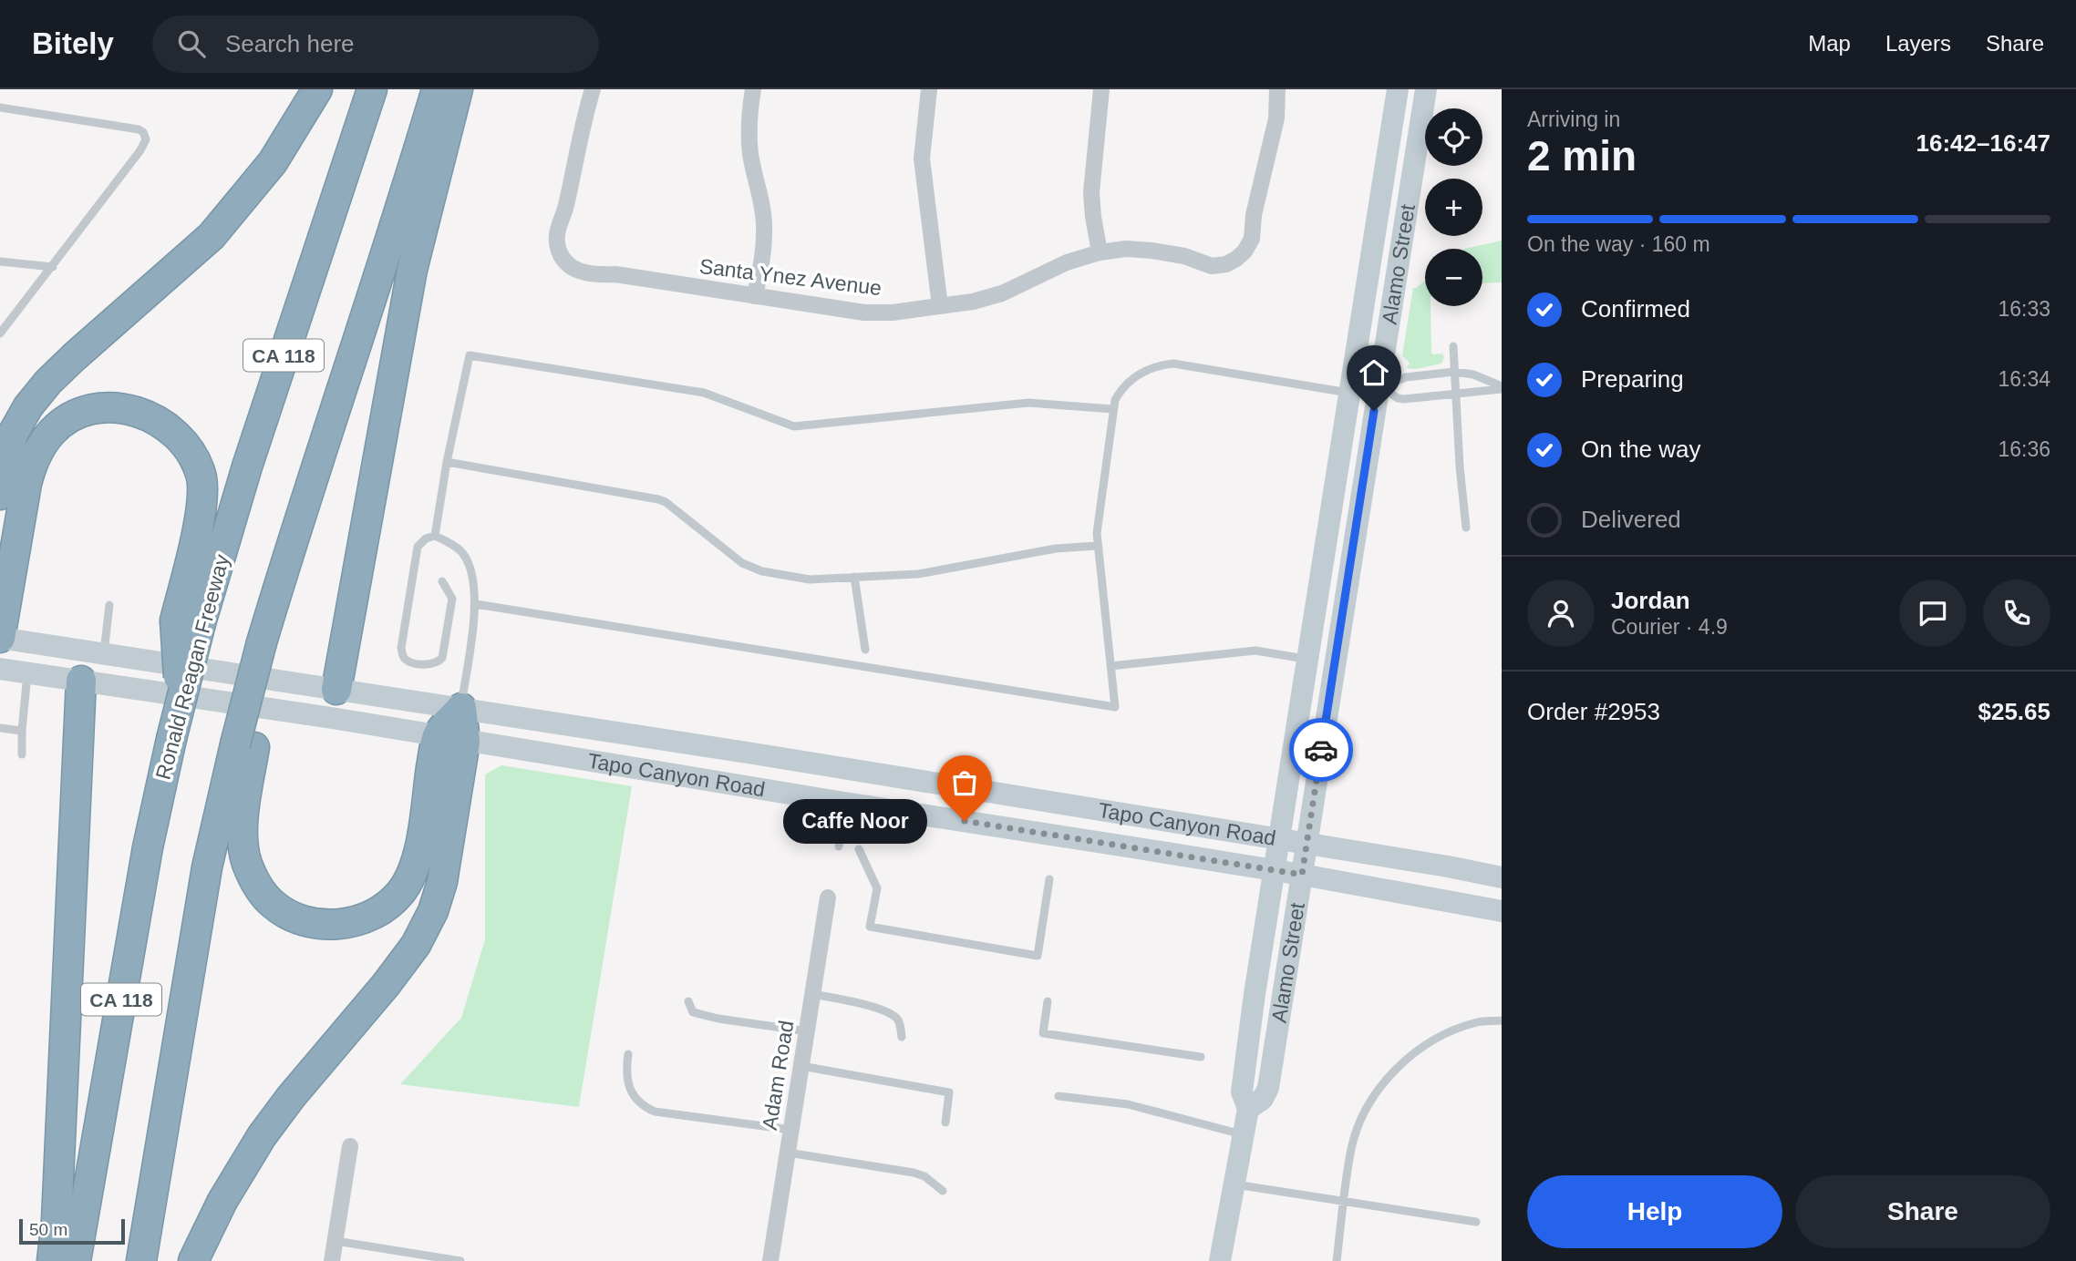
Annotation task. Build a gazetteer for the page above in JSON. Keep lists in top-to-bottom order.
{
  "streets": {
    "highway": ["CA 118", "Ronald Reagan Freeway"],
    "main road": ["Alamo Street", "Tapo Canyon Road"],
    "street": ["Santa Ynez Avenue", "Adam Road"]
  },
  "crossings": [
    ["Alamo Street", "Tapo Canyon Road"]
  ],
  "places": ["Caffe Noor"],
  "scale_bar": "50 m",
  "page": {
    "header": "Bitely",
    "search": "Search here",
    "nav": ["Map", "Layers", "Share"],
    "heading": ["2 min", "Arriving in", "16:42–16:47"],
    "panel": [
      "Jordan",
      "Courier · 4.9",
      "Order #2953",
      "$25.65"
    ],
    "map_buttons": ["+", "−"],
    "bar": "On the way · 160 m",
    "list": [
      ["Confirmed", "16:33"],
      ["Preparing", "16:34"],
      ["On the way", "16:36"],
      "Delivered"
    ],
    "bubble": "Caffe Noor",
    "buttons": ["Help", "Share"],
    "scale": "50 m"
  }
}
